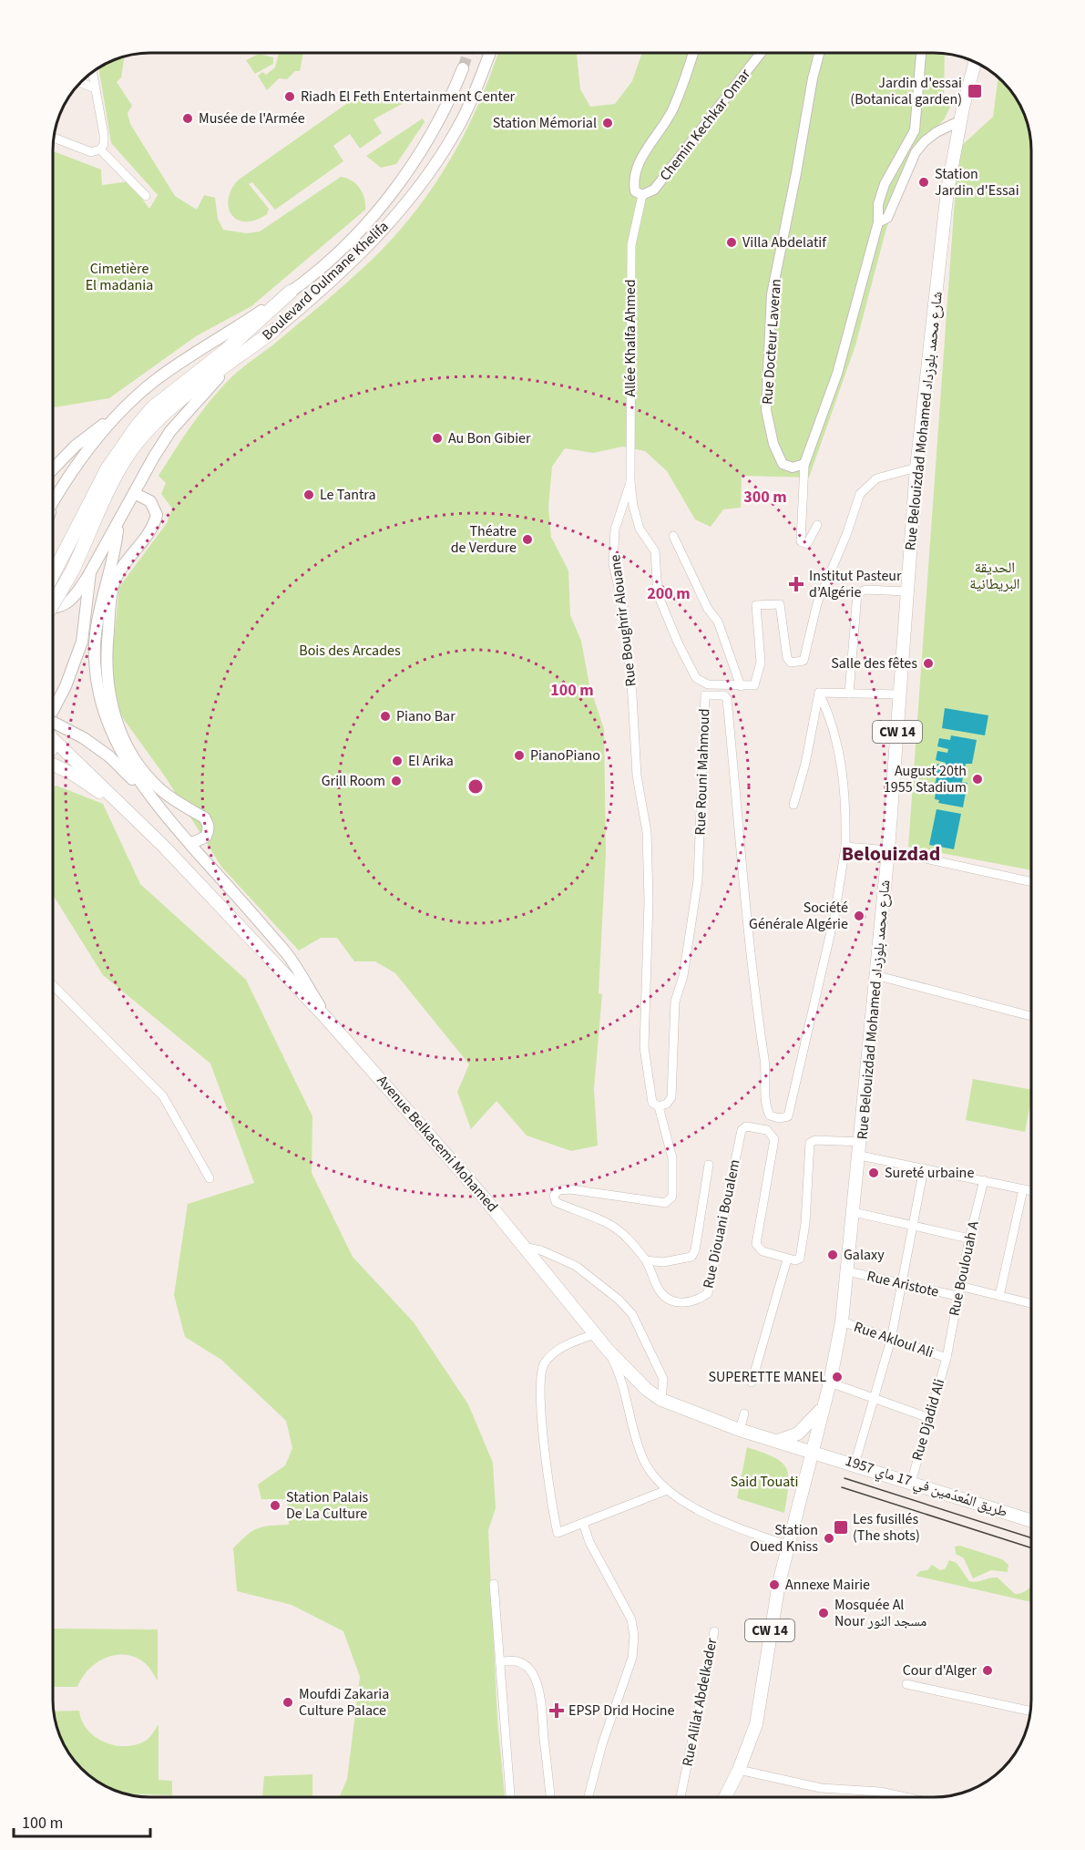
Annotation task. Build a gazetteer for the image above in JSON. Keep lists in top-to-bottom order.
{
  "streets": {
    "main road": [
      "Boulevard Oulmane Khelifa",
      "Rue Belouizdad Mohamed شارع محمد بلوزداد",
      "CW 14",
      "Avenue Belkacemi Mohamed",
      "طريق المُعدَمين في 17 ماي 1957"
    ],
    "street": [
      "Chemin Kechkar Omar",
      "Allée Khalfa Ahmed",
      "Rue Docteur Laveran",
      "Rue Boughrir Alouane",
      "Rue Rouni Mahmoud",
      "Rue Diouani Boualem",
      "Rue Boulouah A",
      "Rue Aristote",
      "Rue Akloul Ali",
      "Rue Djadid Ali",
      "Rue Alilat Abdelkader"
    ]
  },
  "crossings": [
    ["Chemin Kechkar Omar", "Allée Khalfa Ahmed"],
    ["Allée Khalfa Ahmed", "Rue Boughrir Alouane"],
    ["Rue Belouizdad Mohamed شارع محمد بلوزداد", "CW 14"],
    ["Rue Belouizdad Mohamed شارع محمد بلوزداد", "Rue Aristote"],
    ["Rue Belouizdad Mohamed شارع محمد بلوزداد", "Rue Akloul Ali"],
    ["Rue Boughrir Alouane", "Rue Rouni Mahmoud"],
    ["Rue Boughrir Alouane", "Rue Diouani Boualem"],
    ["CW 14", "طريق المُعدَمين في 17 ماي 1957"],
    ["Rue Rouni Mahmoud", "Rue Diouani Boualem"],
    ["Avenue Belkacemi Mohamed", "طريق المُعدَمين في 17 ماي 1957"],
    ["Rue Boulouah A", "Rue Aristote"],
    ["Rue Boulouah A", "Rue Akloul Ali"],
    ["Rue Boulouah A", "Rue Djadid Ali"],
    ["Rue Akloul Ali", "Rue Djadid Ali"],
    ["Rue Djadid Ali", "طريق المُعدَمين في 17 ماي 1957"]
  ],
  "districts": ["Belouizdad"],
  "parks": [
    "Cimetière El madania",
    "الحديقة البريطانية",
    "Bois des Arcades",
    "Said Touati"
  ],
  "places": {
    "transit": ["Jardin d'essai (Botanical garden)", "Les fusillés (The shots)"],
    "other": [
      "Riadh El Feth Entertainment Center",
      "Musée de l'Armée",
      "Station Mémorial",
      "Station Jardin d'Essai",
      "Villa Abdelatif",
      "Au Bon Gibier",
      "Le Tantra",
      "Théatre de Verdure",
      "Salle des fêtes",
      "Piano Bar",
      "PianoPiano",
      "El Arika",
      "August 20th 1955 Stadium",
      "Grill Room",
      "Société Générale Algérie",
      "Sureté urbaine",
      "Galaxy",
      "SUPERETTE MANEL",
      "Station Palais De La Culture",
      "Station Oued Kniss",
      "Annexe Mairie",
      "Mosquée Al Nour مسجد النور",
      "Cour d'Alger",
      "Moufdi Zakaria Culture Palace"
    ],
    "health": ["Institut Pasteur d’Algérie", "EPSP Drid Hocine"]
  },
  "scale_bar": "100 m",
  "rings": ["300 m", "200 m", "100 m"]
}
